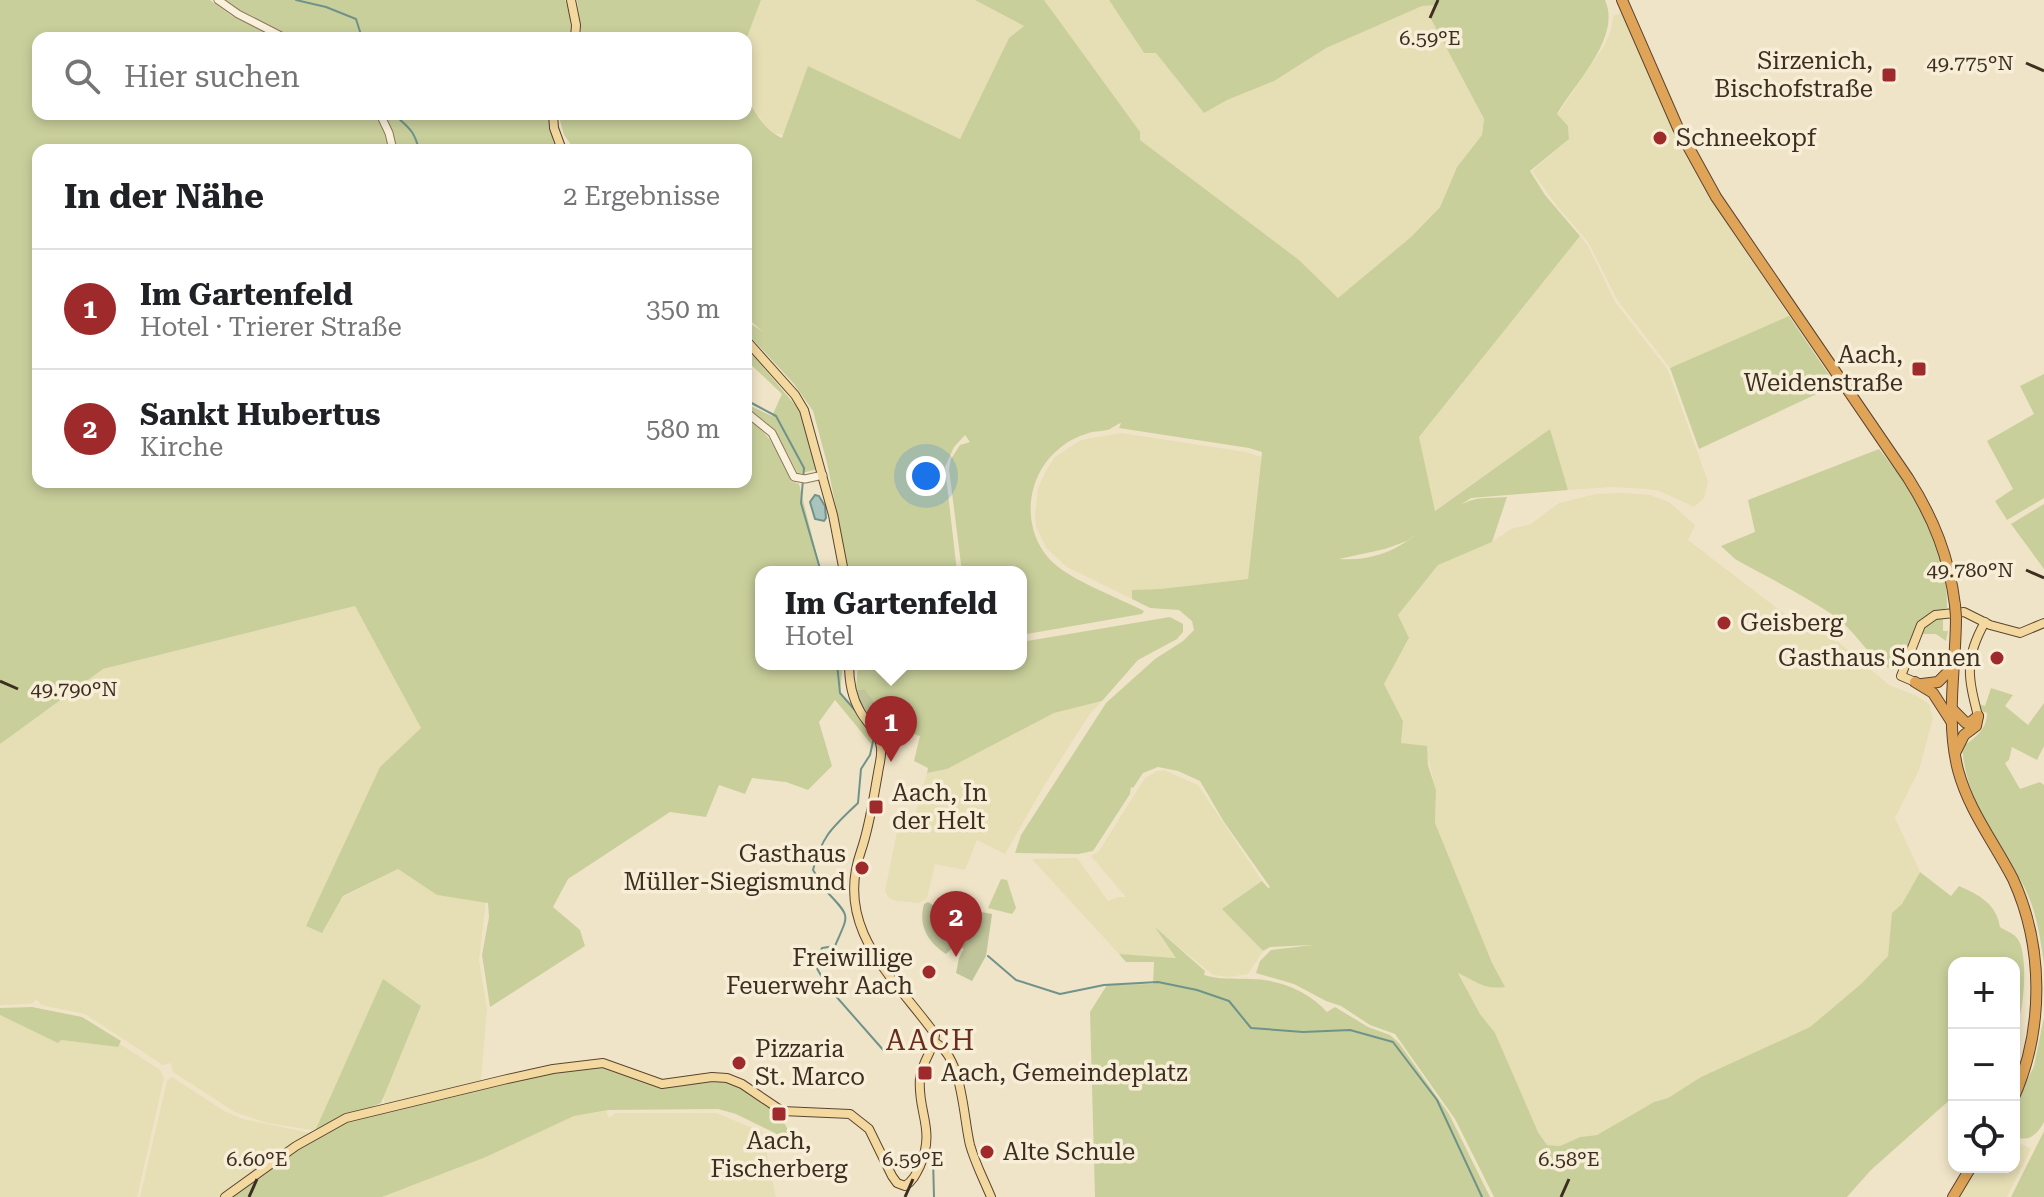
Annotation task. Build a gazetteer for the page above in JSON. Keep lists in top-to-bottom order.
{
  "districts": ["AACH"],
  "places": {
    "transit": [
      "Sirzenich, Bischofstraße",
      "Aach, Weidenstraße",
      "Aach, In der Helt",
      "Aach, Gemeindeplatz",
      "Aach, Fischerberg"
    ],
    "other": [
      "Schneekopf",
      "Geisberg",
      "Gasthaus Sonnen",
      "Gasthaus Müller-Siegismund",
      "Freiwillige Feuerwehr Aach",
      "Pizzaria St. Marco",
      "Alte Schule"
    ]
  },
  "page": {
    "search": "Hier suchen",
    "heading": ["In der Nähe", "2 Ergebnisse"],
    "list": [
      {
        "mark": "1",
        "name": "Im Gartenfeld",
        "note": "Hotel · Trierer Straße",
        "value": "350 m"
      },
      {
        "mark": "2",
        "name": "Sankt Hubertus",
        "note": "Kirche",
        "value": "580 m"
      }
    ],
    "popup": ["Im Gartenfeld", "Hotel"],
    "pins": ["1", "2"],
    "map_buttons": ["+", "−"]
  },
  "coordinates": [
    "6.59°E",
    "49.775°N",
    "49.780°N",
    "49.790°N",
    "6.60°E",
    "6.58°E"
  ]
}
